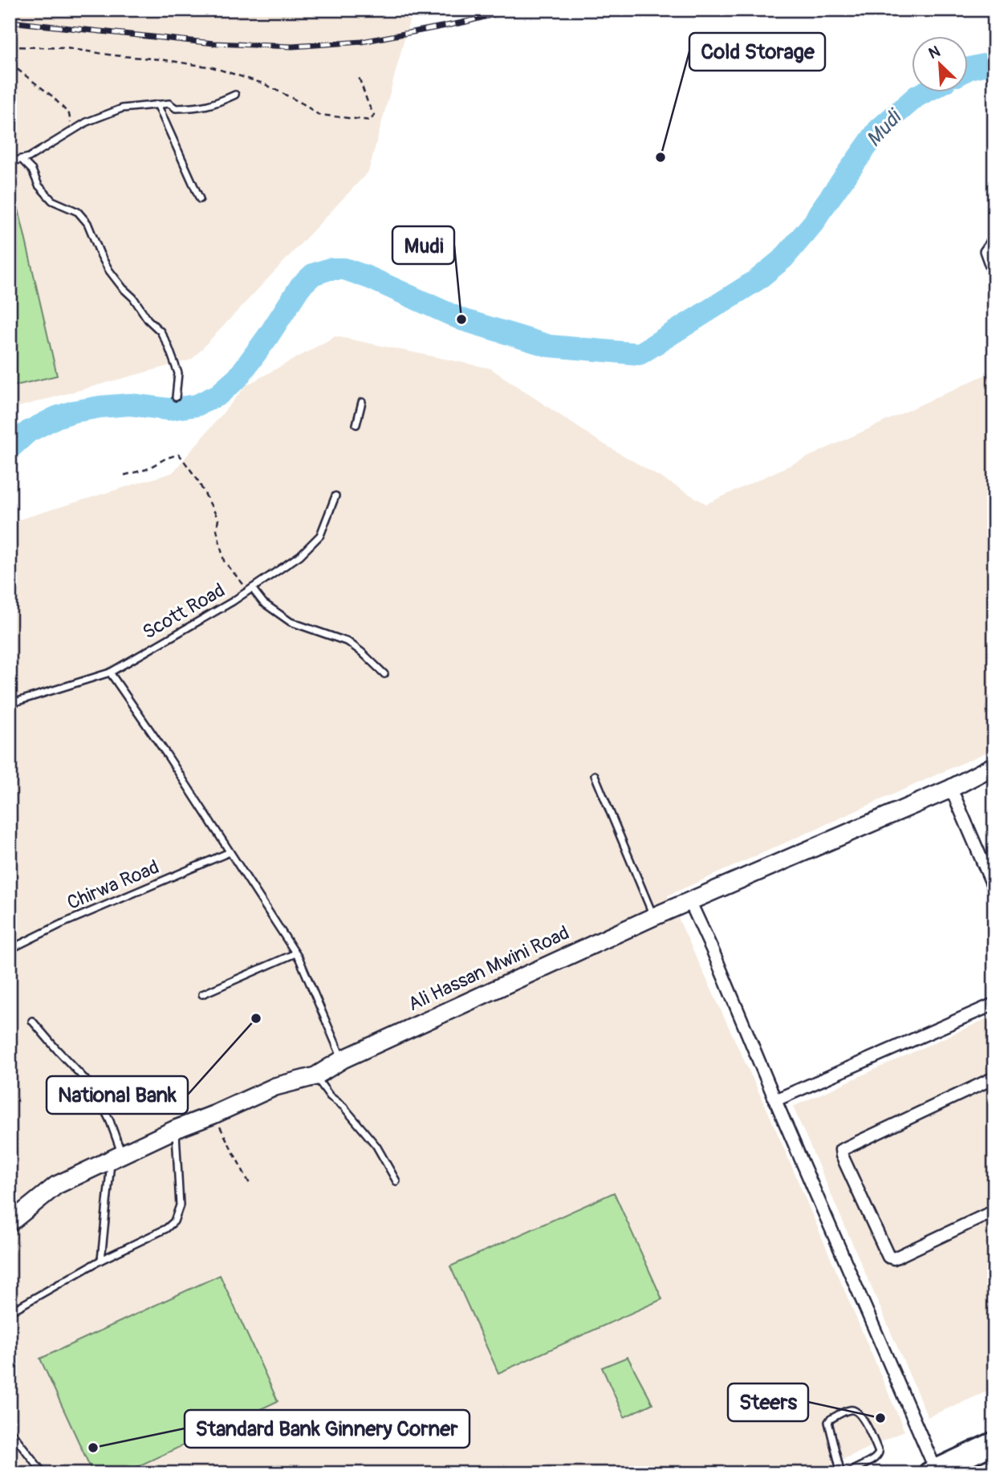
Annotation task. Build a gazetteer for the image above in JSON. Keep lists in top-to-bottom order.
{
  "streets": {
    "main road": ["Ali Hassan Mwini Road"],
    "lane": ["Scott Road", "Chirwa Road"]
  },
  "water": ["Mudi"],
  "places": [
    "Cold Storage",
    "Mudi",
    "National Bank",
    "Steers",
    "Standard Bank Ginnery Corner"
  ],
  "north": "top left"
}
